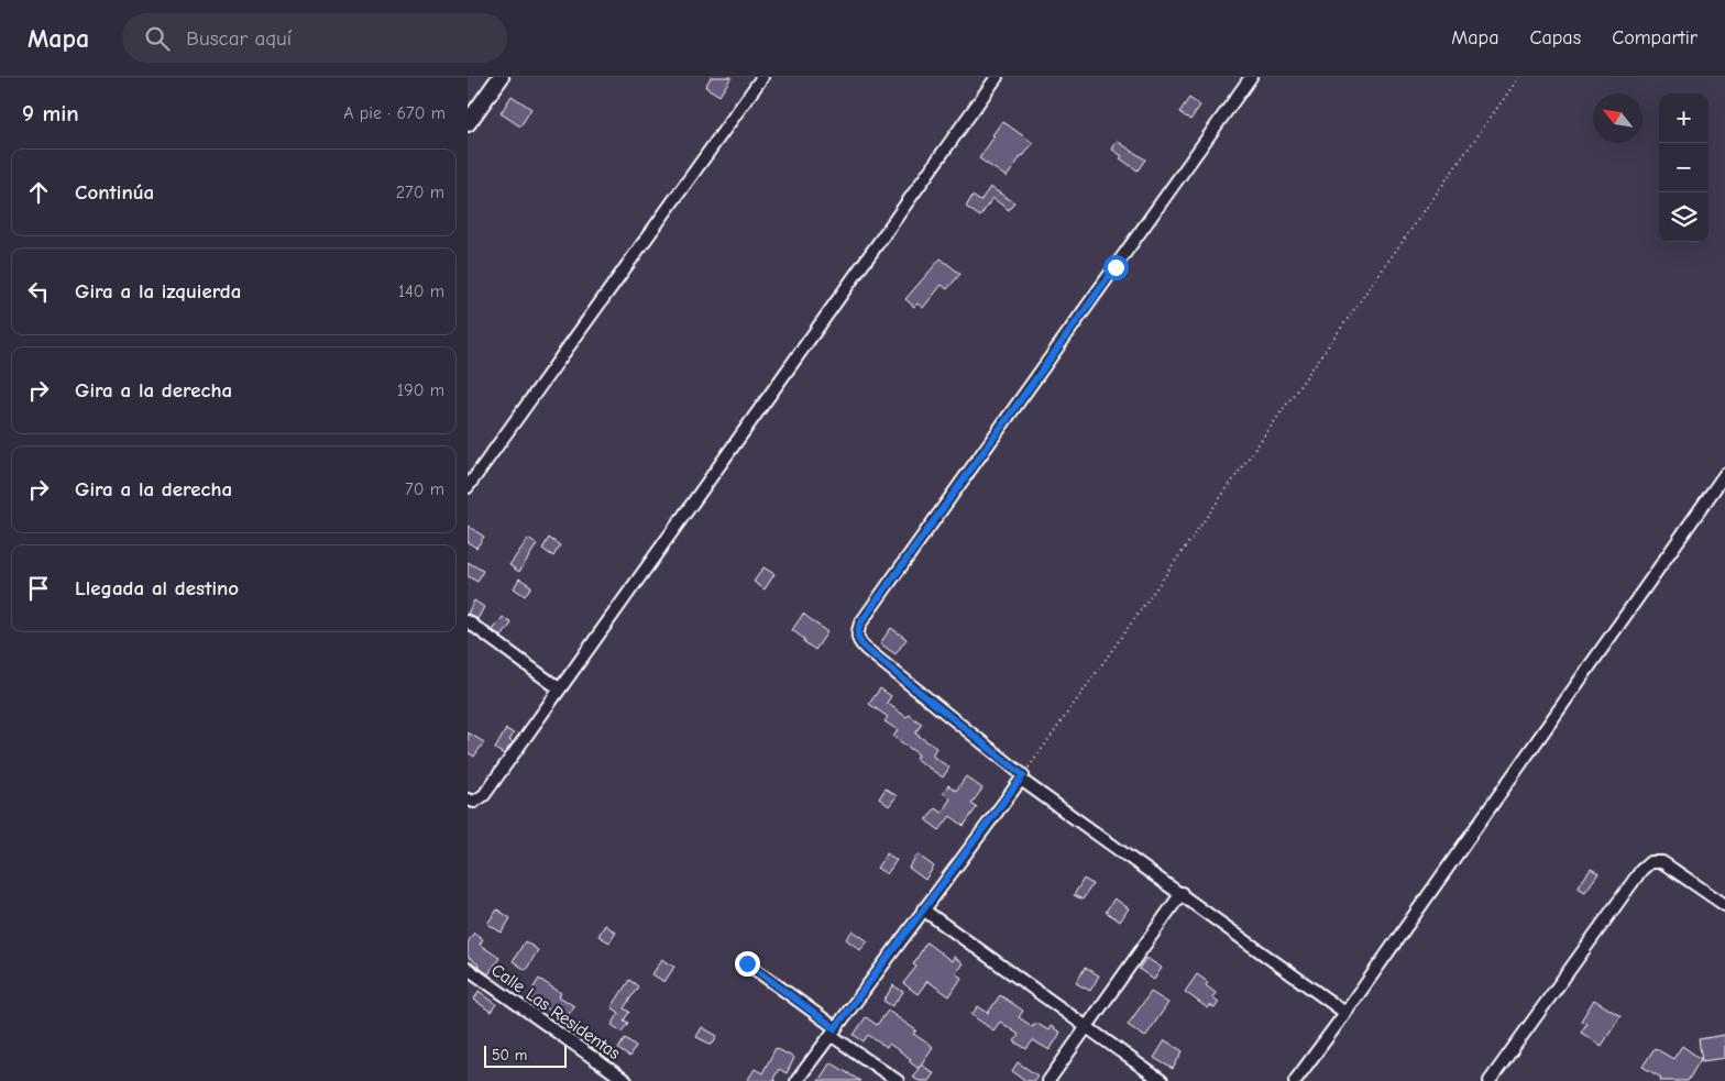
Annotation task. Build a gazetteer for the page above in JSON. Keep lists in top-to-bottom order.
{
  "streets": {
    "street": ["Calle Las Residentas"]
  },
  "scale_bar": "50 m",
  "north": "top left",
  "page": {
    "header": "Mapa",
    "search": "Buscar aquí",
    "nav": ["Mapa", "Capas", "Compartir"],
    "heading": ["9 min", "A pie · 670 m"],
    "map_buttons": ["+", "−"],
    "list": [
      ["Continúa", "270 m"],
      ["Gira a la izquierda", "140 m"],
      ["Gira a la derecha", "190 m"],
      ["Gira a la derecha", "70 m"],
      "Llegada al destino"
    ],
    "scale": "50 m"
  }
}
